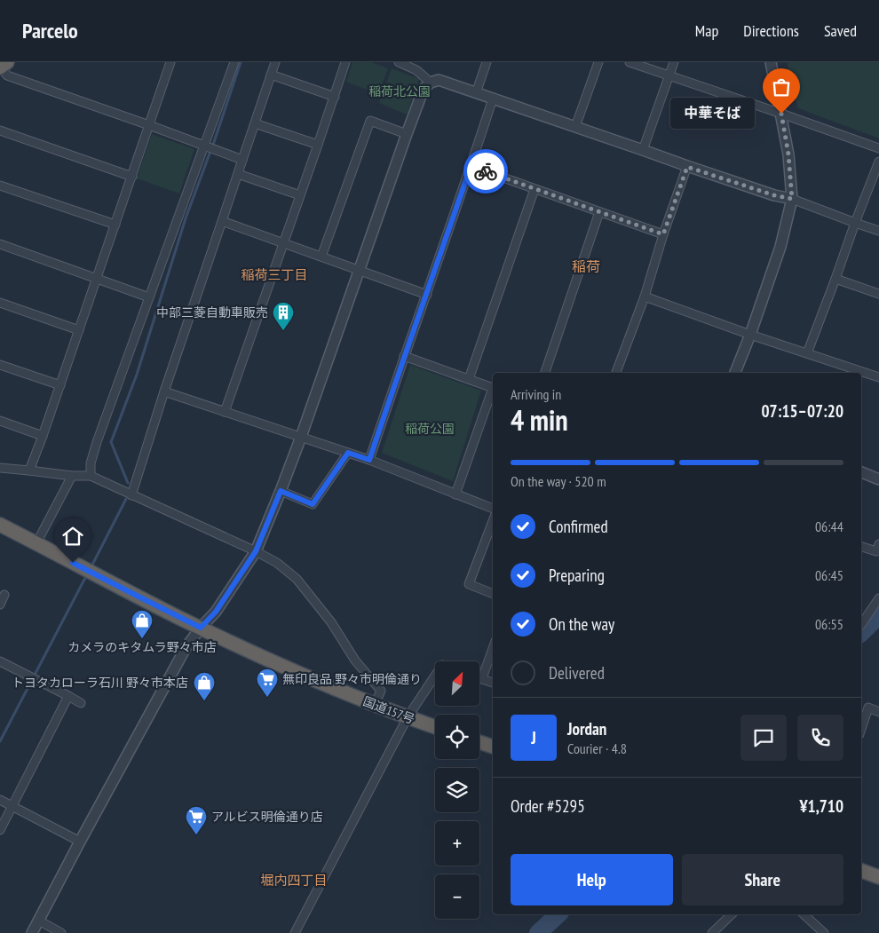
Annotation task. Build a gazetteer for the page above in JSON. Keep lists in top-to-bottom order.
{
  "streets": {
    "highway": ["国道157号"]
  },
  "districts": ["稲荷", "稲荷三丁目", "堀内四丁目"],
  "parks": ["稲荷北公園", "稲荷公園"],
  "places": {
    "other": ["中華そば"],
    "building": ["中部三菱自動車販売"],
    "shop": ["カメラのキタムラ野々市店", "トヨタカローラ石川 野々市本店"],
    "supermarket": ["無印良品 野々市明倫通り", "アルビス明倫通り店"]
  },
  "north": "top right",
  "page": {
    "header": "Parcelo",
    "nav": ["Map", "Directions", "Saved"],
    "bubble": "中華そば",
    "heading": ["4 min", "Arriving in", "07:15–07:20"],
    "panel": [
      "Jordan",
      "Courier · 4.8",
      "Order #5295",
      "¥1,710"
    ],
    "bar": "On the way · 520 m",
    "list": [
      ["Confirmed", "06:44"],
      ["Preparing", "06:45"],
      ["On the way", "06:55"],
      "Delivered"
    ],
    "map_buttons": ["+", "−"],
    "round": "J",
    "buttons": ["Help", "Share"]
  }
}
